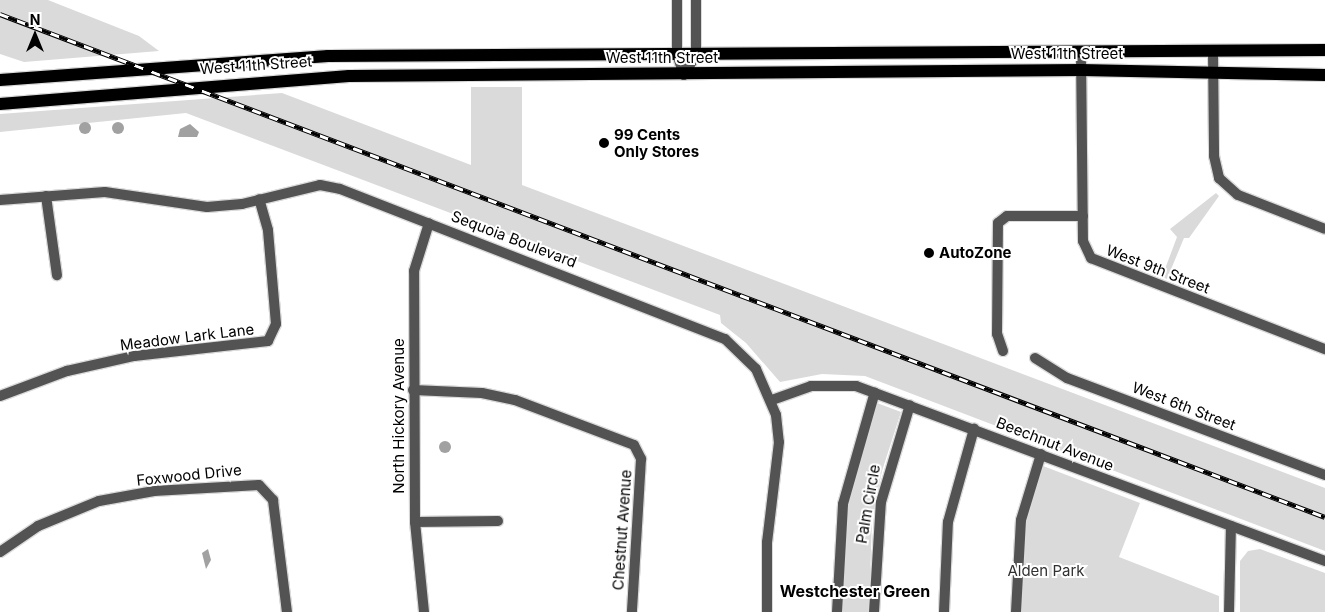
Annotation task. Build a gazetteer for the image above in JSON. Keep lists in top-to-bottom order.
{
  "streets": {
    "main road": ["West 11th Street"],
    "street": [
      "Sequoia Boulevard",
      "West 9th Street",
      "Meadow Lark Lane",
      "West 6th Street",
      "North Hickory Avenue",
      "Beechnut Avenue",
      "Foxwood Drive",
      "Palm Circle",
      "Chestnut Avenue"
    ]
  },
  "crossings": [
    ["West 11th Street", "West 9th Street"],
    ["Sequoia Boulevard", "Meadow Lark Lane"],
    ["Sequoia Boulevard", "North Hickory Avenue"],
    ["Sequoia Boulevard", "Beechnut Avenue"],
    ["North Hickory Avenue", "Chestnut Avenue"],
    ["Beechnut Avenue", "Palm Circle"]
  ],
  "districts": ["Westchester Green"],
  "parks": ["Alden Park"],
  "places": ["99 Cents Only Stores", "AutoZone"],
  "north": "top"
}
